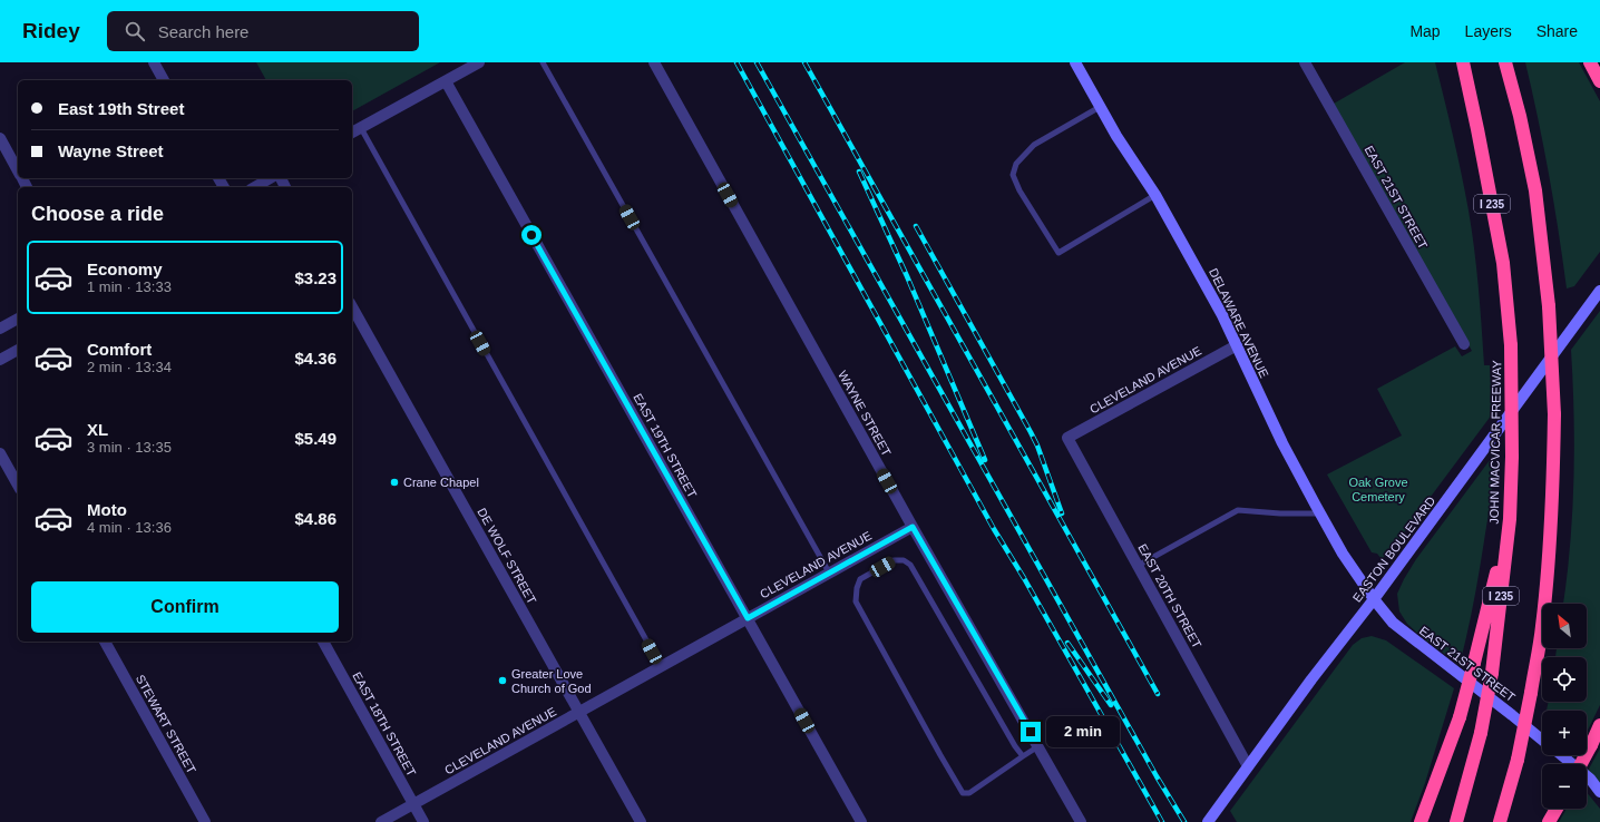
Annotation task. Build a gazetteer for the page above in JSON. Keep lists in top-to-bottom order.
{
  "streets": {
    "highway": ["I 235", "JOHN MACVICAR FREEWAY"],
    "main road": ["EAST 21ST STREET", "DELAWARE AVENUE", "EASTON BOULEVARD"],
    "street": [
      "CLEVELAND AVENUE",
      "WAYNE STREET",
      "EAST 19TH STREET",
      "DE WOLF STREET",
      "EAST 20TH STREET",
      "STEWART STREET",
      "EAST 18TH STREET"
    ]
  },
  "crossings": [
    ["EAST 21ST STREET", "DELAWARE AVENUE"],
    ["EAST 21ST STREET", "EASTON BOULEVARD"],
    ["DELAWARE AVENUE", "CLEVELAND AVENUE"],
    ["DELAWARE AVENUE", "EASTON BOULEVARD"],
    ["CLEVELAND AVENUE", "WAYNE STREET"],
    ["CLEVELAND AVENUE", "EAST 19TH STREET"],
    ["CLEVELAND AVENUE", "DE WOLF STREET"],
    ["CLEVELAND AVENUE", "EAST 20TH STREET"],
    ["CLEVELAND AVENUE", "EAST 18TH STREET"],
    ["EASTON BOULEVARD", "EAST 20TH STREET"]
  ],
  "parks": ["Oak Grove Cemetery"],
  "places": ["Crane Chapel", "Greater Love Church of God"],
  "north": "top left",
  "page": {
    "header": "Ridey",
    "search": "Search here",
    "nav": ["Map", "Layers", "Share"],
    "banner": ["East 19th Street", "Wayne Street"],
    "heading": "Choose a ride",
    "list": [
      {
        "name": "Economy",
        "note": "1 min · 13:33",
        "value": "$3.23"
      },
      {
        "name": "Comfort",
        "note": "2 min · 13:34",
        "value": "$4.36"
      },
      {
        "name": "XL",
        "note": "3 min · 13:35",
        "value": "$5.49"
      },
      {
        "name": "Moto",
        "note": "4 min · 13:36",
        "value": "$4.86"
      }
    ],
    "buttons": "Confirm",
    "map_buttons": ["+", "−"],
    "bubble": "2 min"
  }
}
